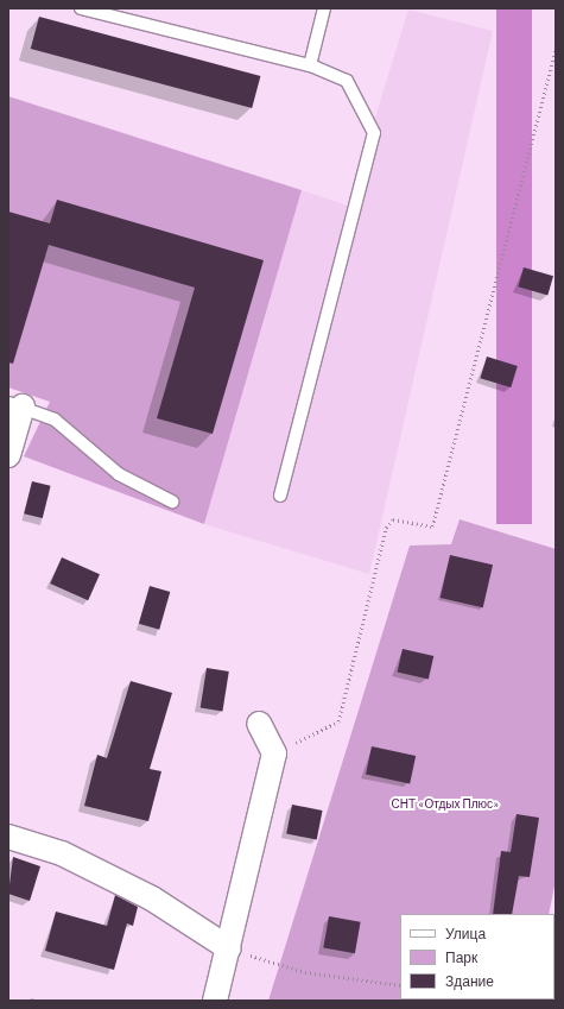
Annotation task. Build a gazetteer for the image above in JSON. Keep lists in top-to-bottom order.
{
  "parks": ["СНТ «Отдых Плюс»"],
  "legend": ["Улица", "Парк", "Здание"]
}
